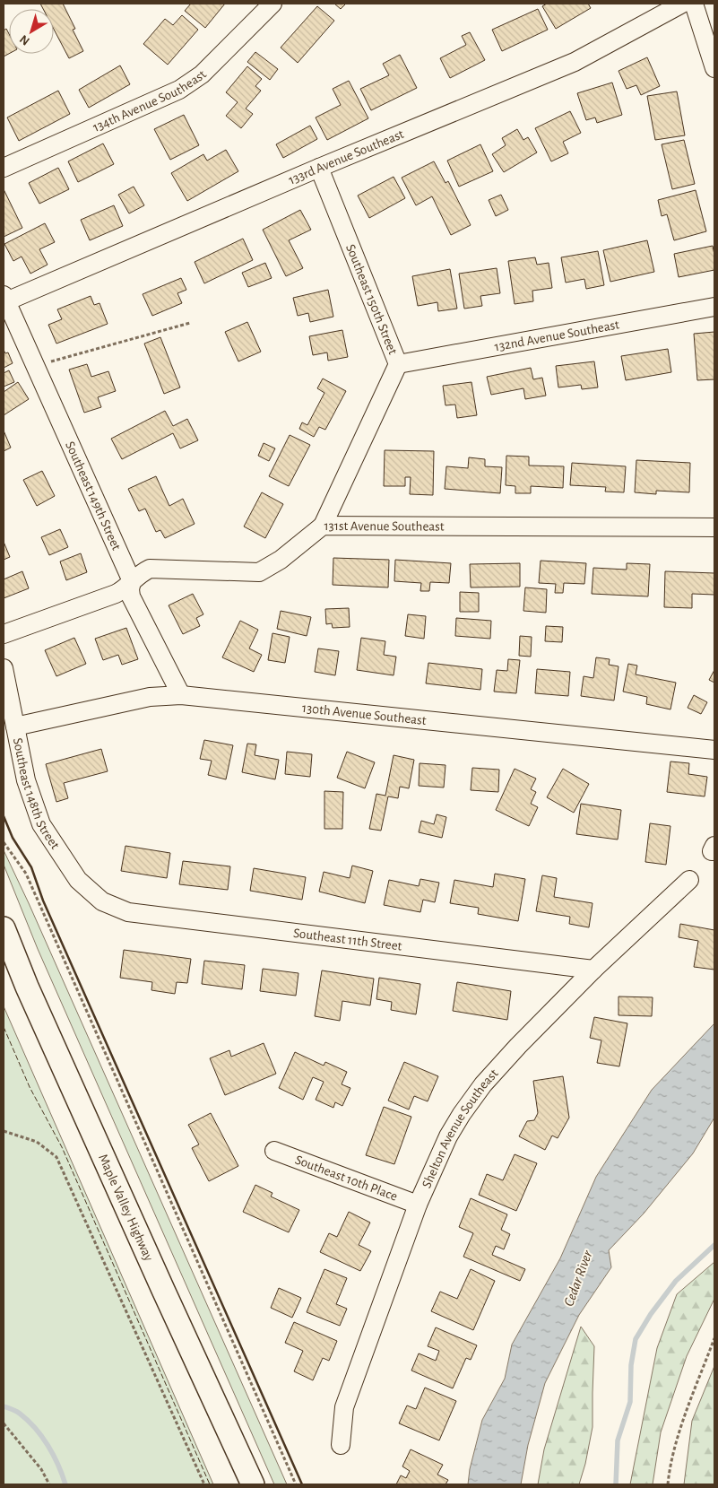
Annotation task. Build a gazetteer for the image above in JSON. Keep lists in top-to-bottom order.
{
  "streets": {
    "main road": ["Maple Valley Highway"],
    "street": [
      "134th Avenue Southeast",
      "133rd Avenue Southeast",
      "Southeast 150th Street",
      "132nd Avenue Southeast",
      "Southeast 149th Street",
      "131st Avenue Southeast",
      "130th Avenue Southeast",
      "Southeast 148th Street",
      "Southeast 11th Street",
      "Shelton Avenue Southeast",
      "Southeast 10th Place"
    ]
  },
  "crossings": [
    ["133rd Avenue Southeast", "Southeast 150th Street"],
    ["133rd Avenue Southeast", "Southeast 149th Street"],
    ["Southeast 150th Street", "132nd Avenue Southeast"],
    ["Southeast 150th Street", "131st Avenue Southeast"],
    ["Southeast 149th Street", "131st Avenue Southeast"],
    ["Southeast 149th Street", "130th Avenue Southeast"],
    ["130th Avenue Southeast", "Southeast 148th Street"],
    ["Southeast 148th Street", "Southeast 11th Street"],
    ["Southeast 11th Street", "Shelton Avenue Southeast"],
    ["Shelton Avenue Southeast", "Southeast 10th Place"]
  ],
  "water": ["Cedar River"],
  "north": "bottom left"
}
